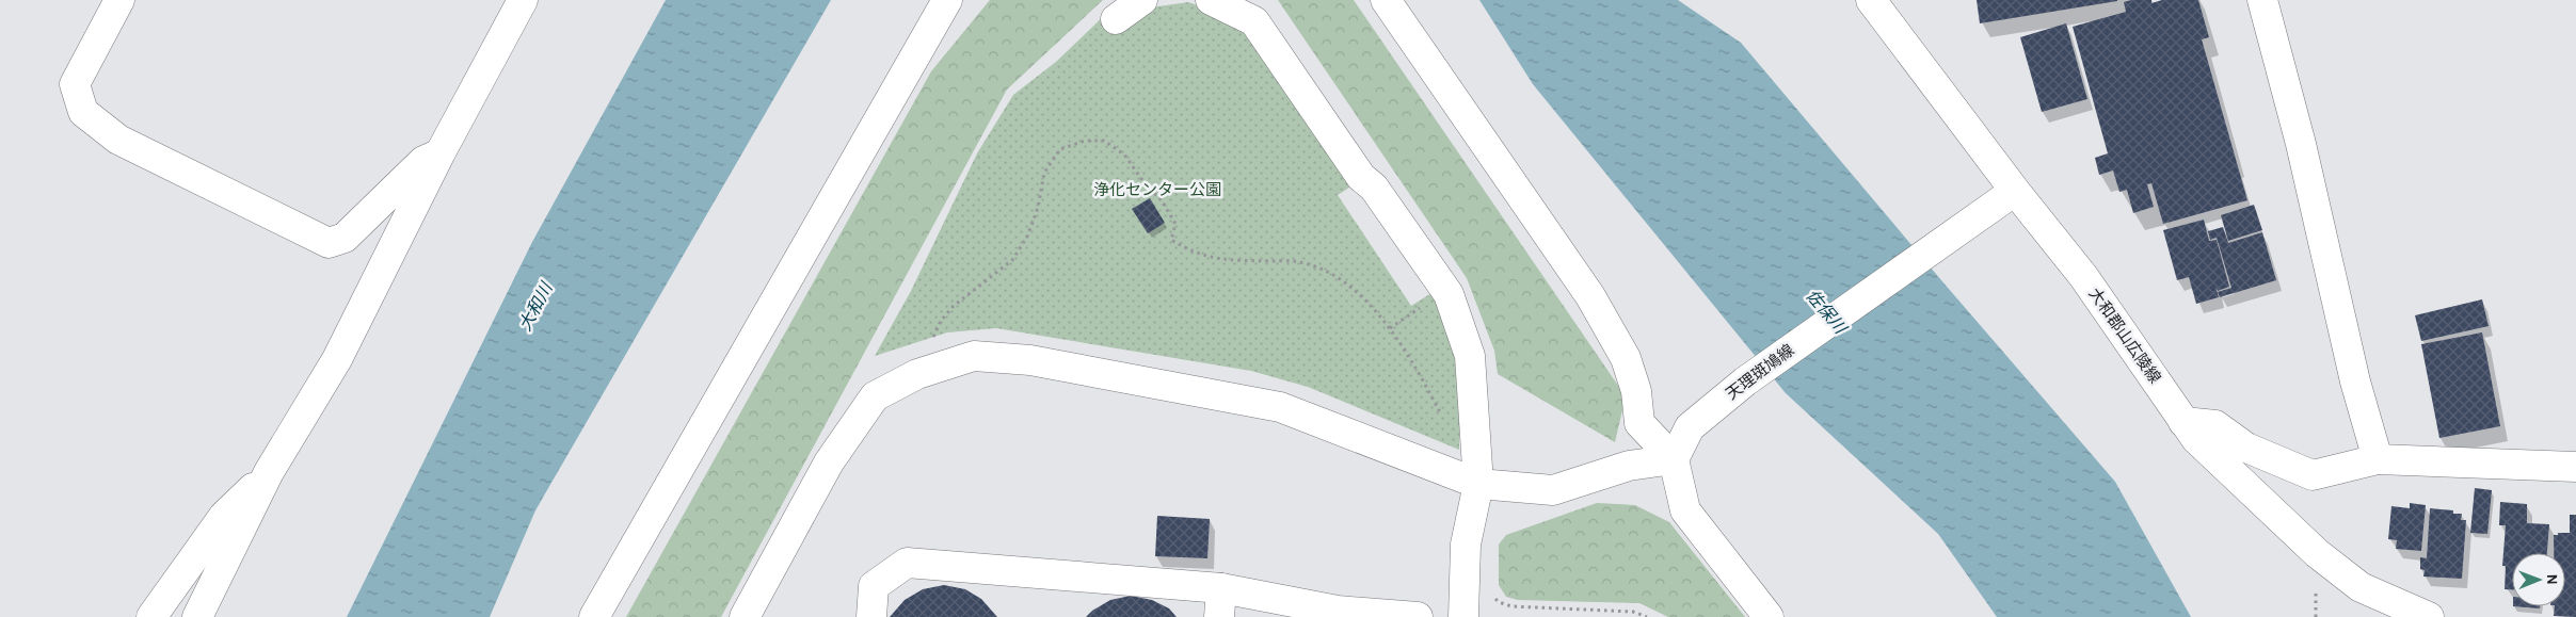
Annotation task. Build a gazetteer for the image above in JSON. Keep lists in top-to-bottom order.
{
  "streets": {
    "street": ["大和郡山広陵線", "天理斑鳩線"]
  },
  "crossings": [
    ["大和郡山広陵線", "天理斑鳩線"]
  ],
  "water": ["大和川", "佐保川"],
  "parks": ["浄化センター公園"],
  "north": "right"
}
